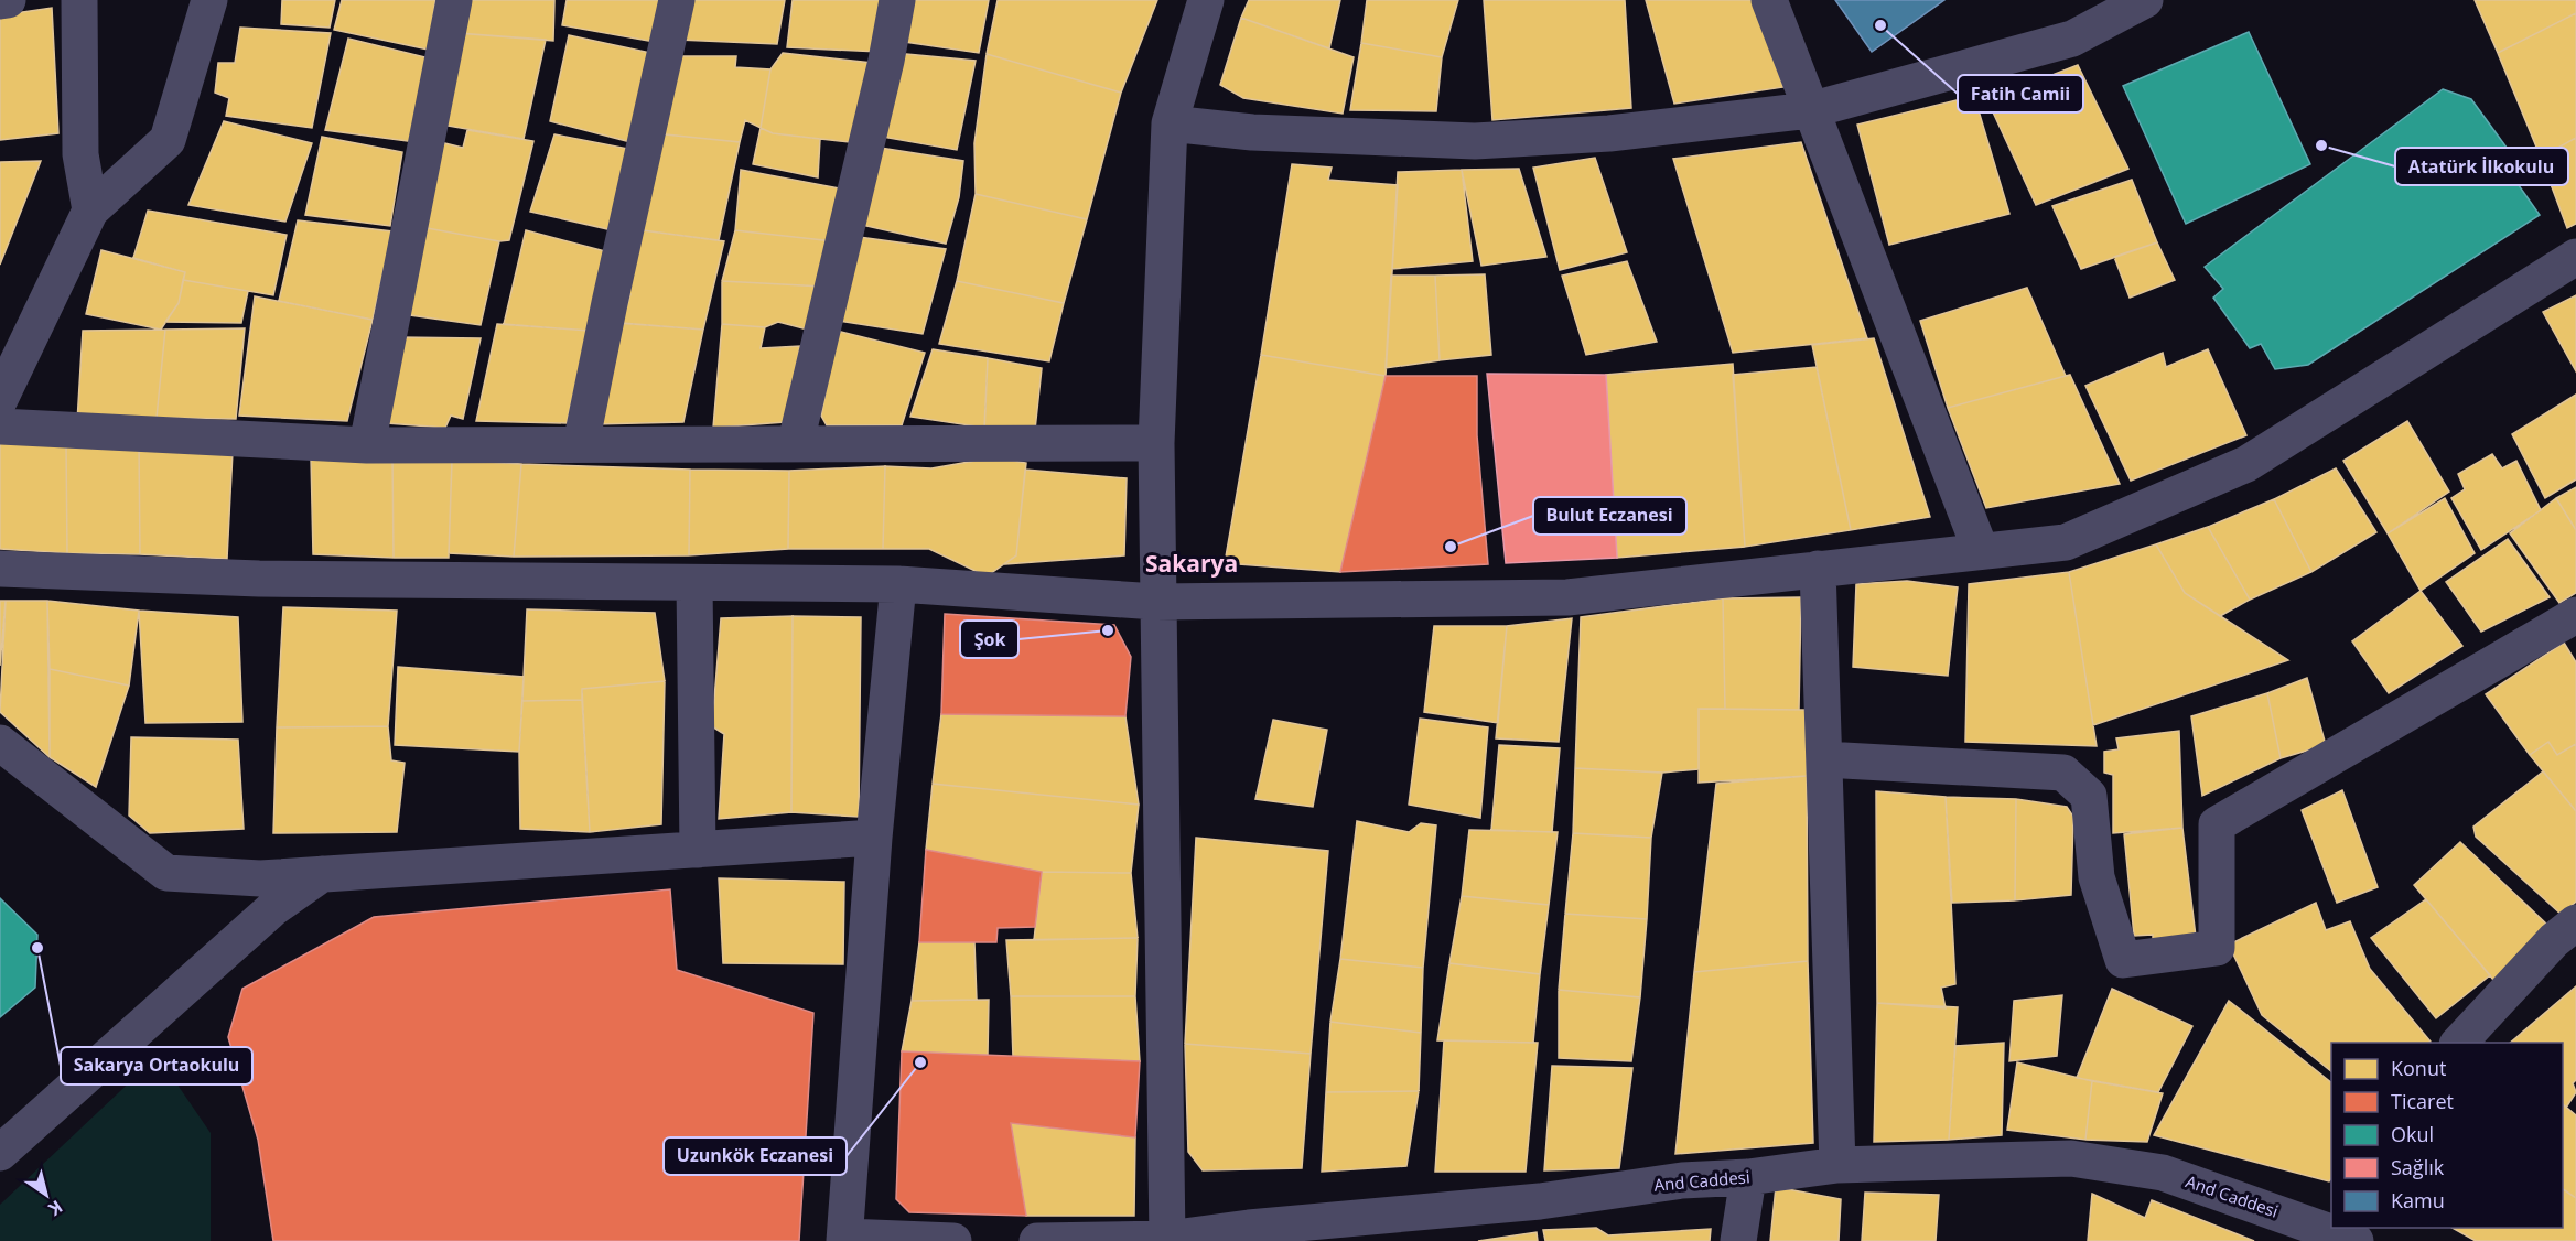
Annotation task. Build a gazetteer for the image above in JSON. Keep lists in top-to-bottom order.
{
  "streets": {
    "street": ["And Caddesi"]
  },
  "districts": ["Sakarya"],
  "places": [
    "Fatih Camii",
    "Atatürk İlkokulu",
    "Bulut Eczanesi",
    "Şok",
    "Sakarya Ortaokulu",
    "Uzunkök Eczanesi"
  ],
  "legend": [
    "Konut",
    "Ticaret",
    "Okul",
    "Sağlık",
    "Kamu"
  ],
  "north": "bottom right"
}
